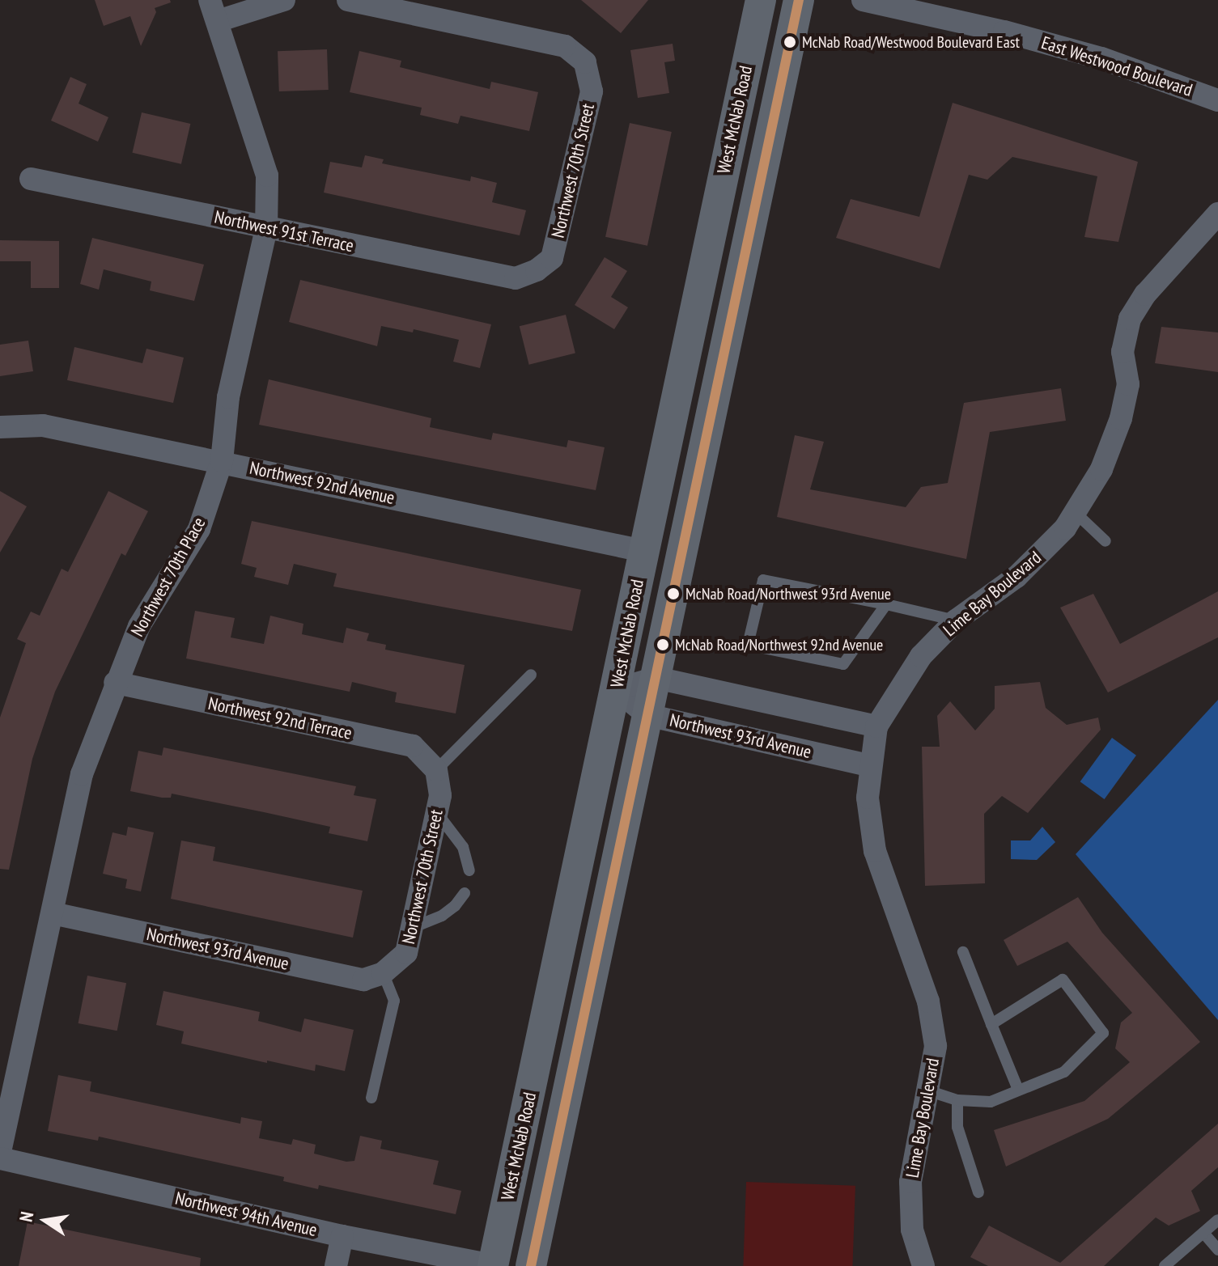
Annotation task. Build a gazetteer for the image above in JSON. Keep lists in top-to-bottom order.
{
  "streets": {
    "main road": ["West McNab Road"],
    "street": [
      "East Westwood Boulevard",
      "Northwest 70th Street",
      "Northwest 91st Terrace",
      "Northwest 92nd Avenue",
      "Northwest 70th Place",
      "Lime Bay Boulevard",
      "Northwest 92nd Terrace",
      "Northwest 93rd Avenue",
      "Northwest 94th Avenue"
    ]
  },
  "crossings": [
    ["West McNab Road", "Northwest 92nd Avenue"],
    ["West McNab Road", "Northwest 93rd Avenue"],
    ["West McNab Road", "Northwest 94th Avenue"],
    ["Northwest 70th Street", "Northwest 91st Terrace"],
    ["Northwest 70th Street", "Northwest 92nd Terrace"],
    ["Northwest 70th Street", "Northwest 93rd Avenue"],
    ["Northwest 91st Terrace", "Northwest 70th Place"],
    ["Northwest 92nd Avenue", "Northwest 70th Place"],
    ["Northwest 70th Place", "Northwest 92nd Terrace"],
    ["Northwest 70th Place", "Northwest 93rd Avenue"],
    ["Lime Bay Boulevard", "Northwest 93rd Avenue"]
  ],
  "places": ["McNab Road/Westwood Boulevard East", "McNab Road/Northwest 93rd Avenue", "McNab Road/Northwest 92nd Avenue"],
  "north": "left"
}
